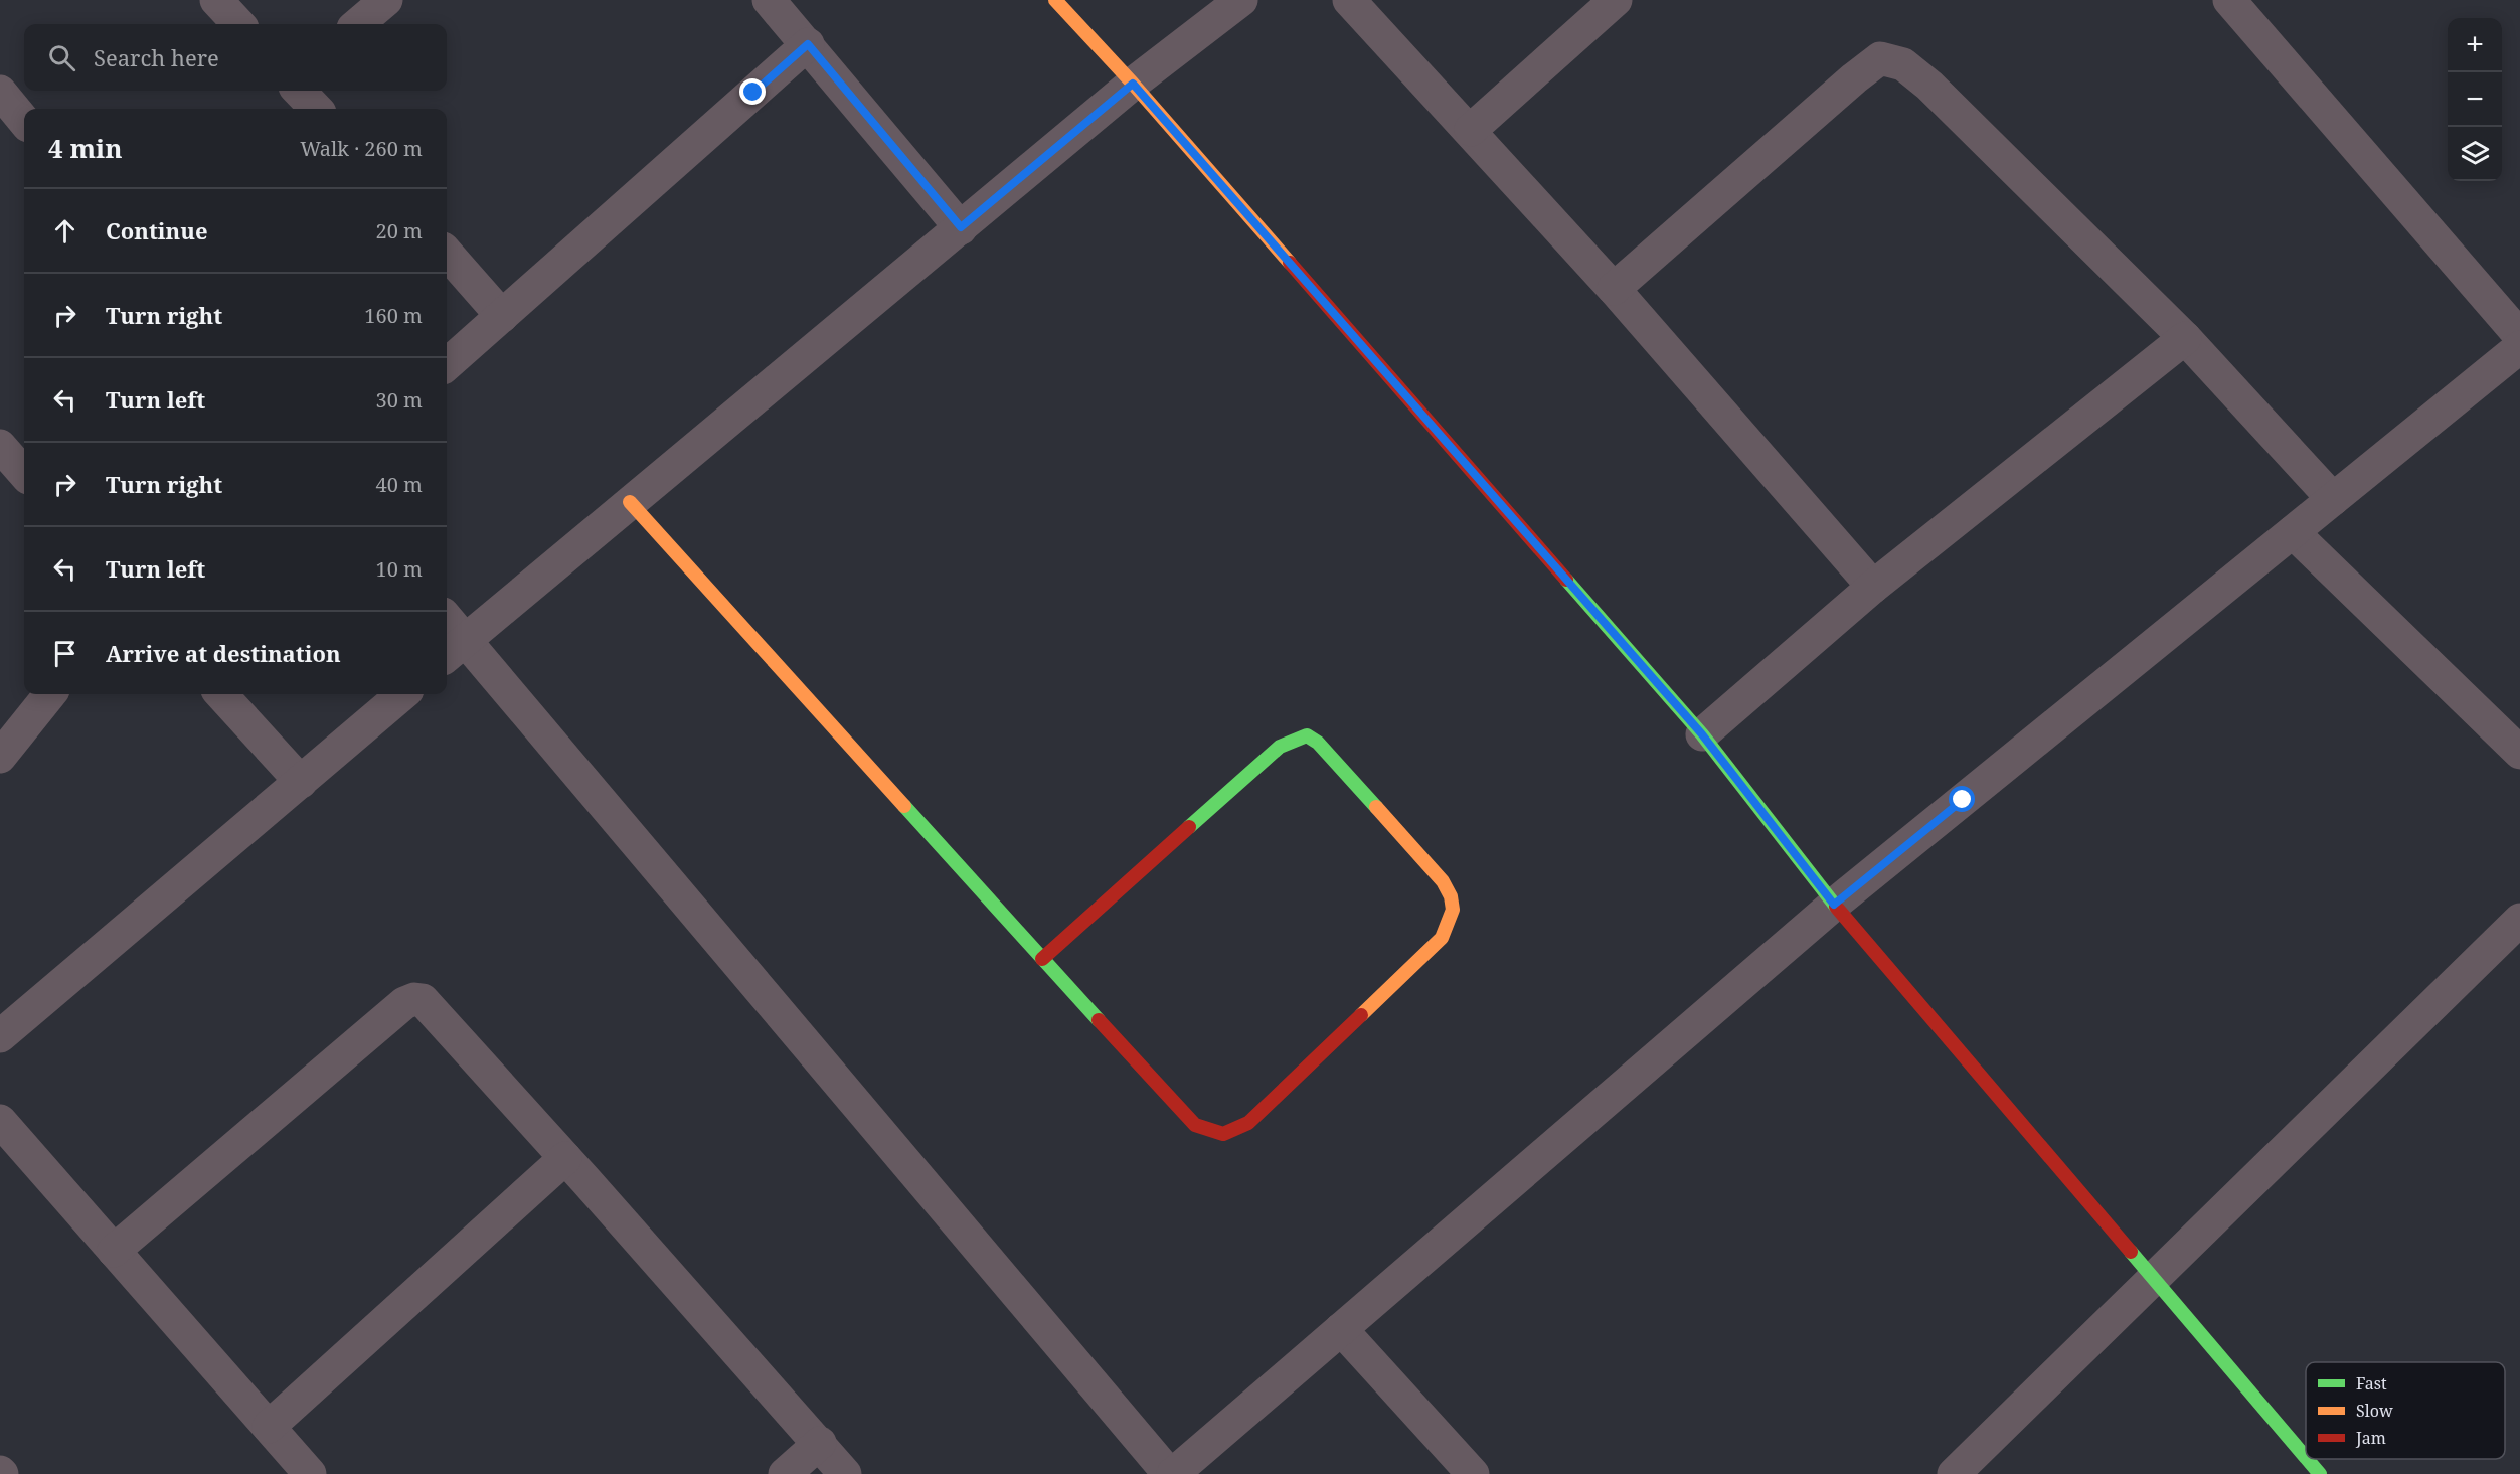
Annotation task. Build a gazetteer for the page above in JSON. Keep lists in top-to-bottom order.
{
  "legend": ["Fast", "Slow", "Jam"],
  "page": {
    "map_buttons": ["+", "−"],
    "search": "Search here",
    "heading": ["4 min", "Walk · 260 m"],
    "list": [
      ["Continue", "20 m"],
      ["Turn right", "160 m"],
      ["Turn left", "30 m"],
      ["Turn right", "40 m"],
      ["Turn left", "10 m"],
      "Arrive at destination"
    ]
  }
}
